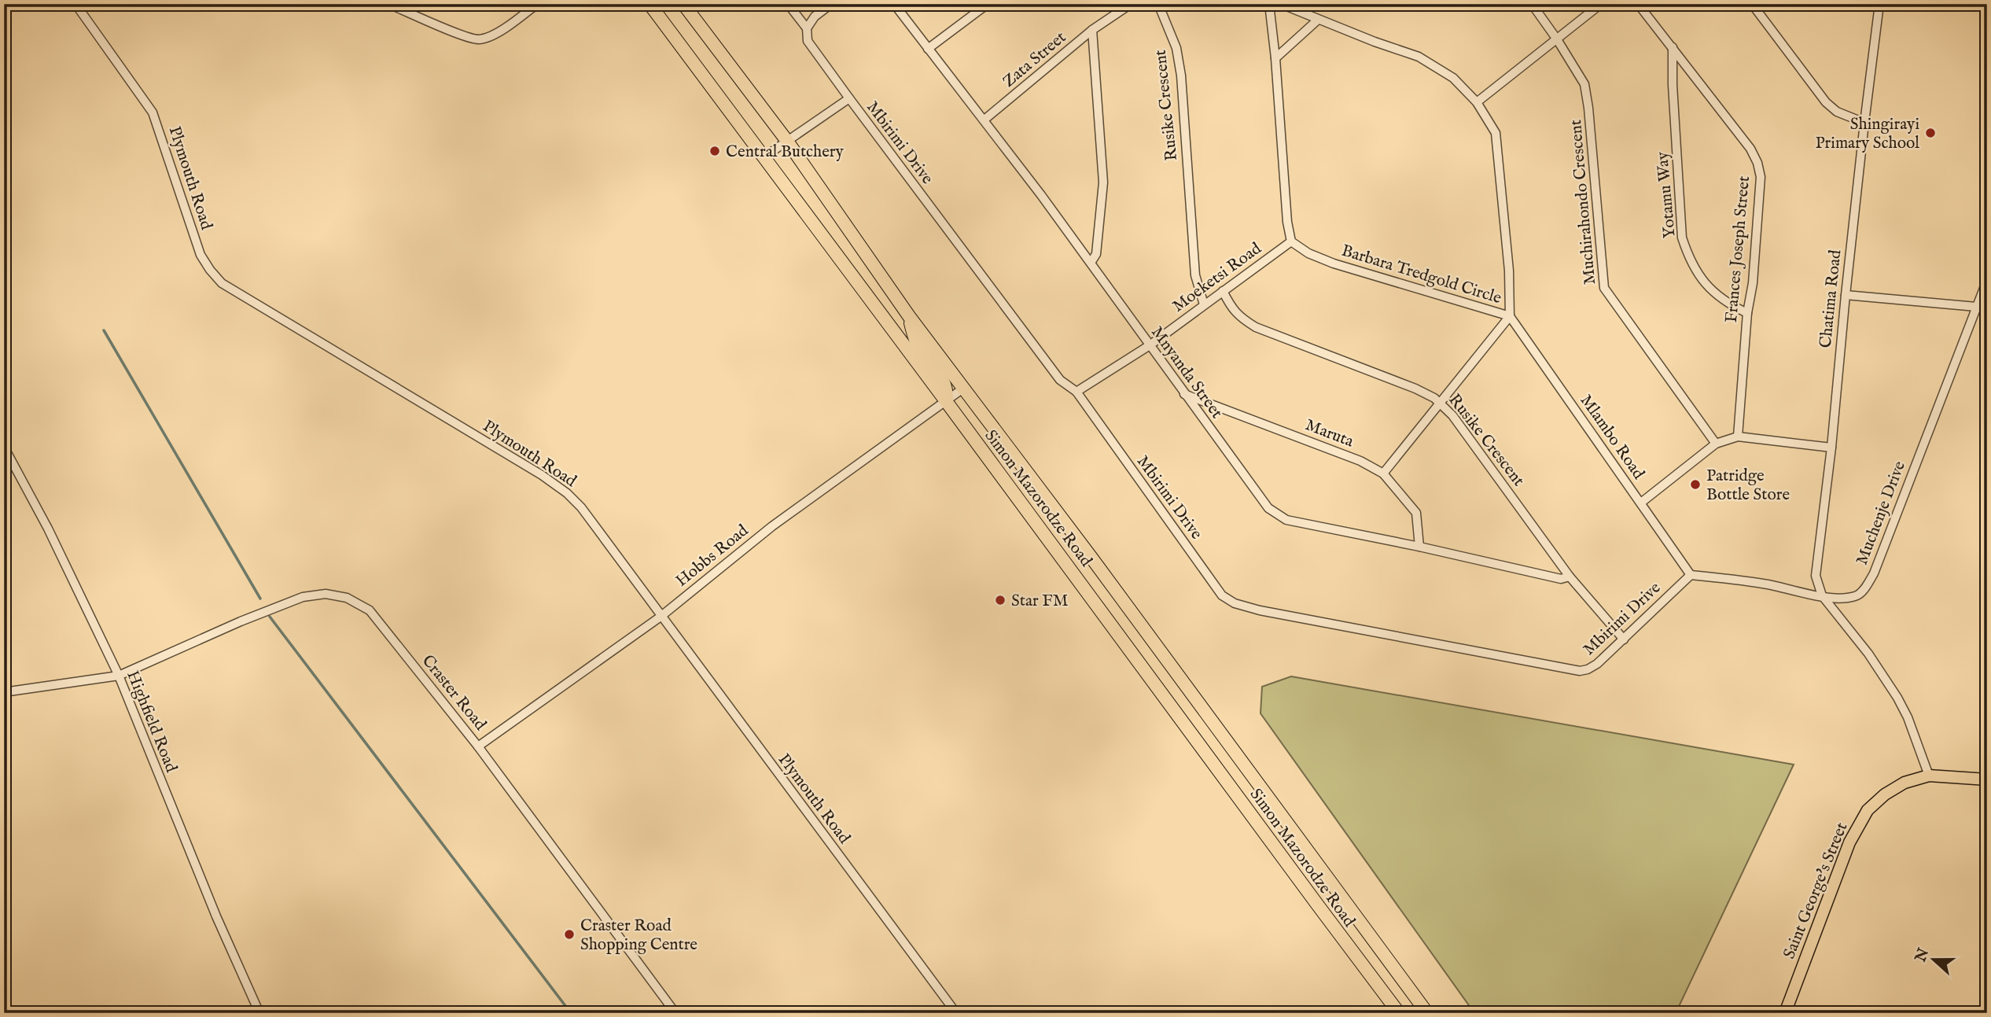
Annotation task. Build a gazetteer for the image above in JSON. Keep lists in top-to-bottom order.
{
  "streets": {
    "highway": ["Simon Mazorodze Road"],
    "main road": ["Saint George's Street"],
    "street": [
      "Zata Street",
      "Rusike Crescent",
      "Mbirimi Drive",
      "Plymouth Road",
      "Yotamu Way",
      "Muchirahondo Crescent",
      "Frances Joseph Street",
      "Barbara Tredgold Circle",
      "Moeketsi Road",
      "Chatima Road",
      "Mnyanda Street",
      "Maruta",
      "Mlambo Road",
      "Muchenje Drive",
      "Hobbs Road",
      "Craster Road",
      "Highfield Road"
    ]
  },
  "crossings": [
    ["Zata Street", "Mnyanda Street"],
    ["Rusike Crescent", "Mbirimi Drive"],
    ["Rusike Crescent", "Moeketsi Road"],
    ["Rusike Crescent", "Mnyanda Street"],
    ["Mbirimi Drive", "Moeketsi Road"],
    ["Mbirimi Drive", "Mlambo Road"],
    ["Mbirimi Drive", "Muchenje Drive"],
    ["Plymouth Road", "Hobbs Road"],
    ["Yotamu Way", "Frances Joseph Street"],
    ["Barbara Tredgold Circle", "Moeketsi Road"],
    ["Barbara Tredgold Circle", "Mlambo Road"],
    ["Moeketsi Road", "Mnyanda Street"],
    ["Chatima Road", "Muchenje Drive"],
    ["Mnyanda Street", "Maruta"],
    ["Mlambo Road", "Muchenje Drive"],
    ["Simon Mazorodze Road", "Hobbs Road"],
    ["Hobbs Road", "Craster Road"],
    ["Craster Road", "Highfield Road"]
  ],
  "places": [
    "Shingirayi Primary School",
    "Central Butchery",
    "Patridge Bottle Store",
    "Star FM",
    "Craster Road Shopping Centre"
  ],
  "north": "left"
}
